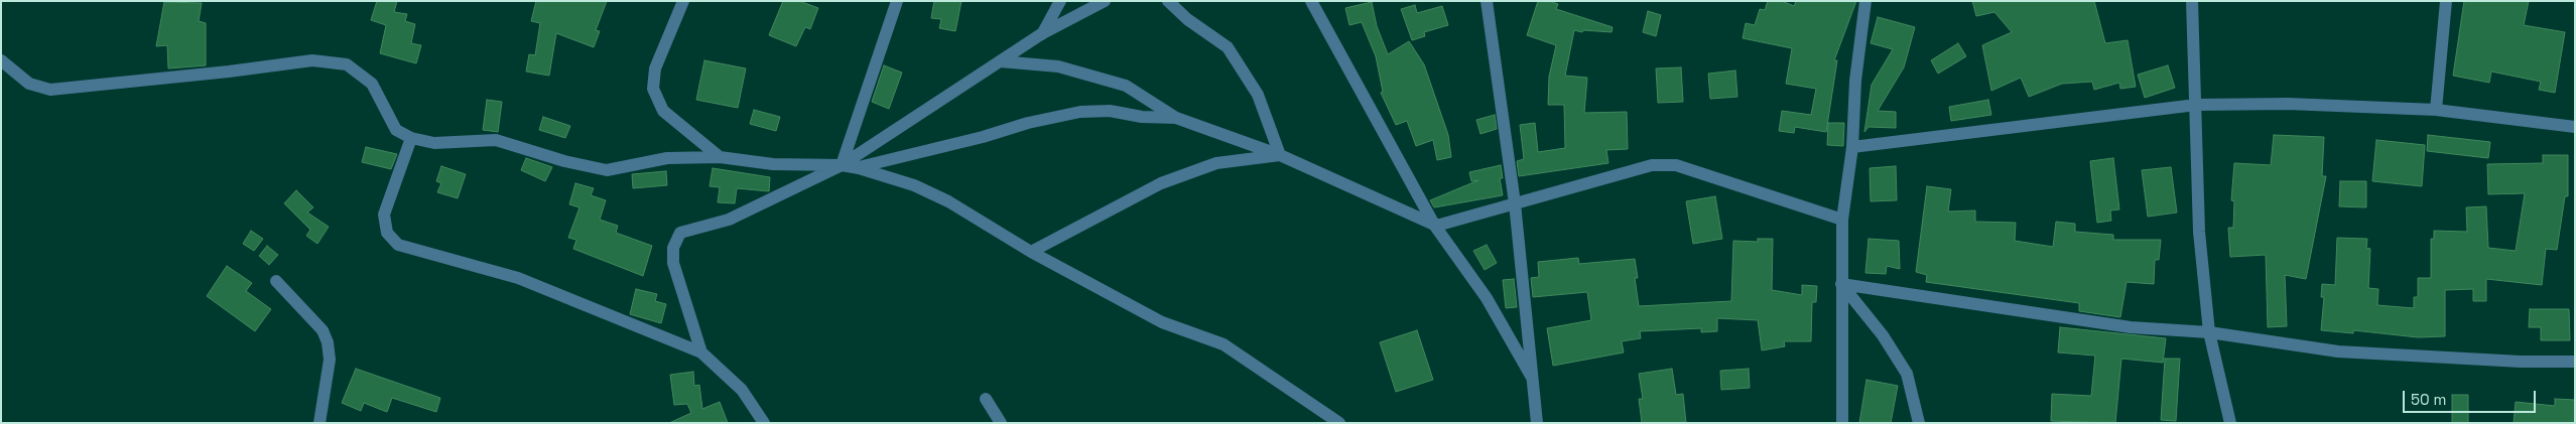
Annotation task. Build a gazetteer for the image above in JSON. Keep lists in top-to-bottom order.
{
  "scale_bar": "50 m"
}
